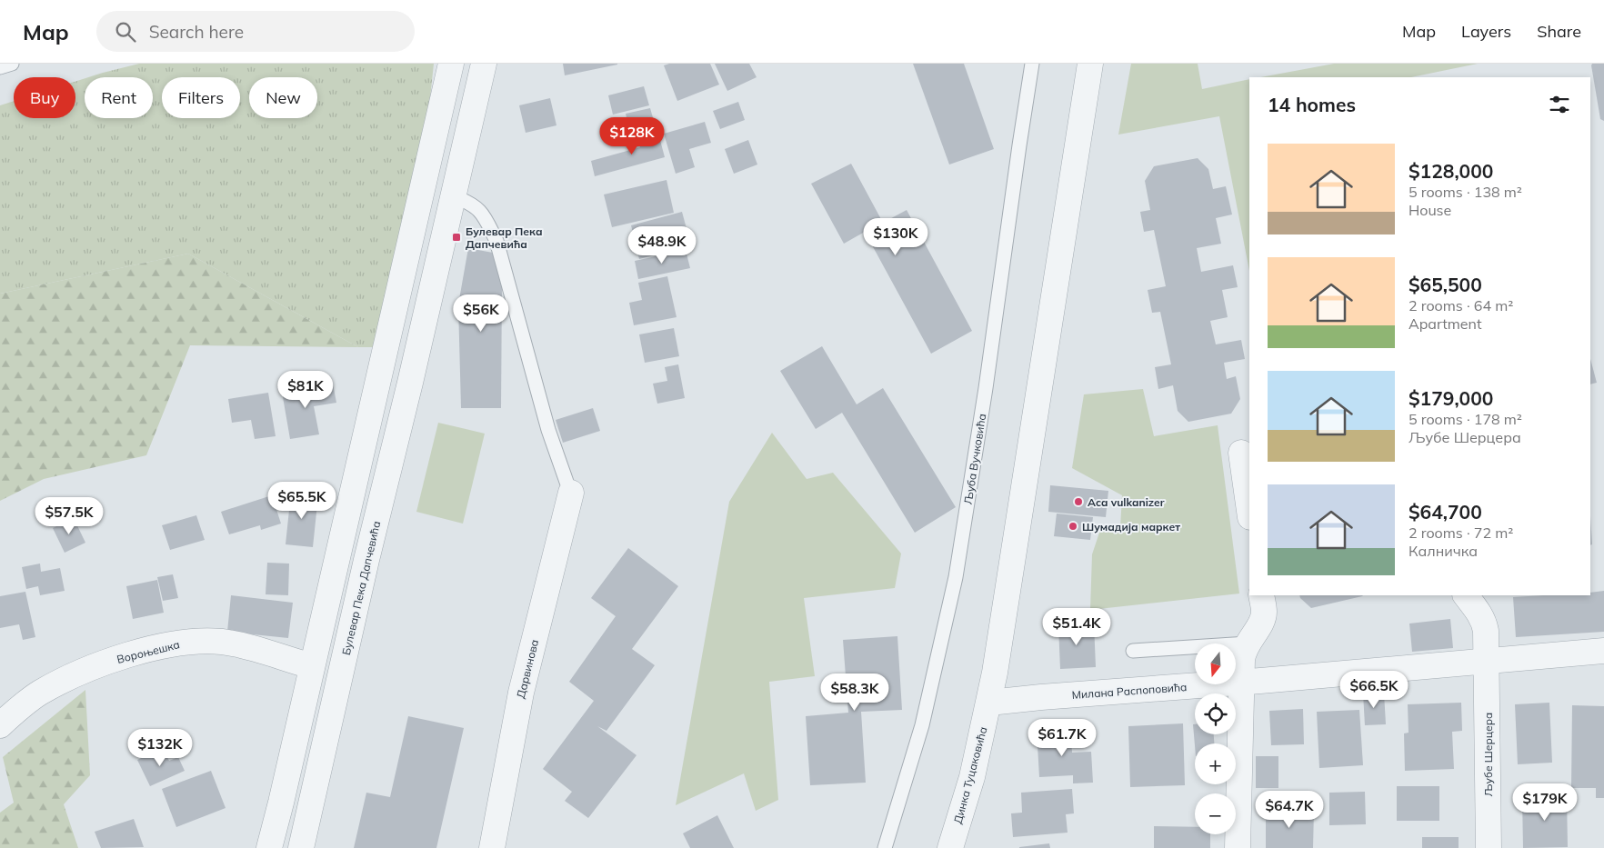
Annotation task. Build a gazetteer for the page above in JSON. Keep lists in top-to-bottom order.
{
  "streets": {
    "street": [
      "Булевар Пека Дапчевића",
      "Вороњешка",
      "Дарвинова",
      "Милана Распоповића",
      "Љубе Шерцера",
      "Динка Туцаковића"
    ],
    "lane": ["Љуба Вучковића"]
  },
  "crossings": [
    ["Милана Распоповића", "Љубе Шерцера"],
    ["Милана Распоповића", "Динка Туцаковића"]
  ],
  "places": {
    "transit": ["Булевар Пека Дапчевића"],
    "other": ["Aca vulkanizer", "Шумадија маркет"]
  },
  "north": "bottom",
  "page": {
    "header": "Map",
    "search": "Search here",
    "nav": ["Map", "Layers", "Share"],
    "chip": [
      "Buy",
      "Rent",
      "Filters",
      "New"
    ],
    "heading": "14 homes",
    "price": [
      "$128K",
      "$130K",
      "$48.9K",
      "$56K",
      "$81K",
      "$65.5K",
      "$57.5K",
      "$51.4K",
      "$66.5K",
      "$58.3K",
      "$61.7K",
      "$132K",
      "$179K",
      "$64.7K"
    ],
    "list": [
      {
        "name": "$128,000",
        "note": "5 rooms · 138 m² · House"
      },
      {
        "name": "$65,500",
        "note": "2 rooms · 64 m² · Apartment"
      },
      {
        "name": "$179,000",
        "note": "5 rooms · 178 m² · Љубе Шерцера"
      },
      {
        "name": "$64,700",
        "note": "2 rooms · 72 m² · Калничка"
      }
    ],
    "map_buttons": ["+", "−"]
  }
}
